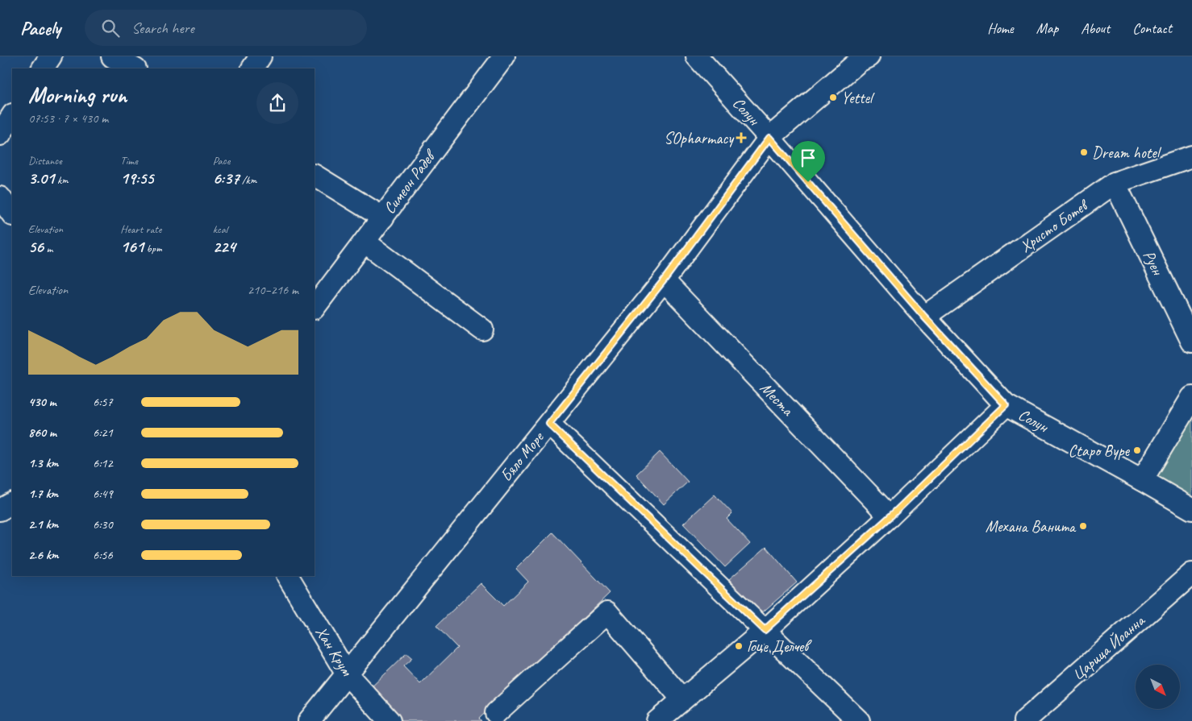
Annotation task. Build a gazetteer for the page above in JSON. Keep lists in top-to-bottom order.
{
  "streets": {
    "street": [
      "Солун",
      "Симеон Радев",
      "Христо Ботев",
      "Руен",
      "Места",
      "Бяло Море",
      "Царица Йоанна",
      "Хан Крум"
    ]
  },
  "crossings": [
    ["Солун", "Христо Ботев"],
    ["Солун", "Бяло Море"],
    ["Христо Ботев", "Руен"],
    ["Места", "Бяло Море"],
    ["Бяло Море", "Хан Крум"]
  ],
  "places": {
    "other": [
      "Yettel",
      "Dream hotel",
      "Ctapo Bype",
      "Механа Ванита",
      "Гоце Делчев"
    ],
    "health": ["SOpharmacy"]
  },
  "north": "bottom right",
  "page": {
    "header": "Pacely",
    "search": "Search here",
    "nav": [
      "Home",
      "Map",
      "About",
      "Contact"
    ],
    "heading": ["Morning run", "07:53 · 7 × 430 m"],
    "stats": [
      ["Distance", "3.01 km"],
      ["Time", "19:55"],
      ["Pace", "6:37 /km"],
      ["Elevation", "56 m"],
      ["Heart rate", "161 bpm"],
      ["kcal", "224"]
    ],
    "chart": ["Elevation", "210–216 m"],
    "list": [
      {
        "name": "430 m",
        "note": "6:57"
      },
      {
        "name": "860 m",
        "note": "6:21"
      },
      {
        "name": "1.3 km",
        "note": "6:12"
      },
      {
        "name": "1.7 km",
        "note": "6:49"
      },
      {
        "name": "2.1 km",
        "note": "6:30"
      },
      {
        "name": "2.6 km",
        "note": "6:56"
      }
    ]
  }
}
